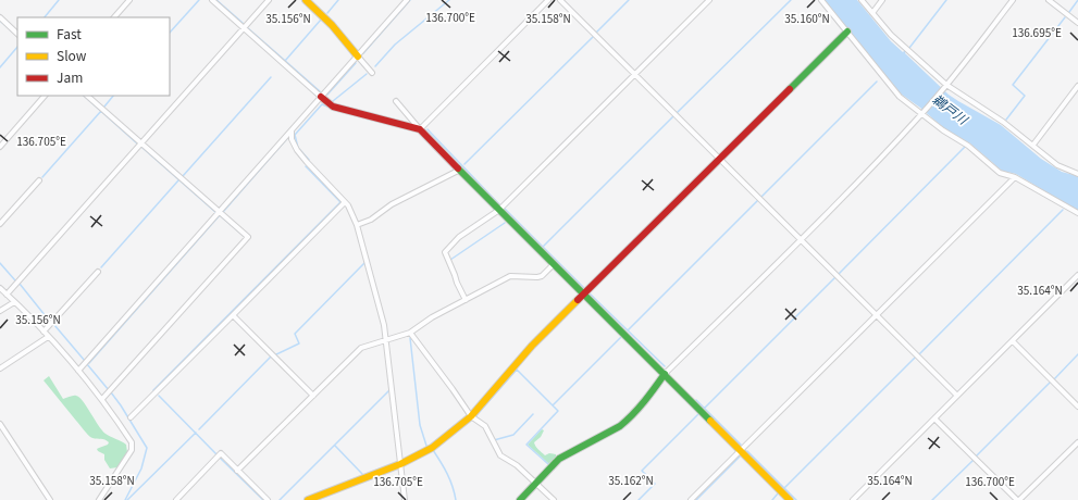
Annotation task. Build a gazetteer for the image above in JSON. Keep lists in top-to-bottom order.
{
  "water": ["鵜戸川"],
  "legend": ["Fast", "Slow", "Jam"],
  "coordinates": [
    "136.700°E",
    "35.156°N",
    "35.158°N",
    "35.160°N",
    "136.695°E",
    "136.705°E",
    "35.164°N",
    "35.162°N"
  ]
}
